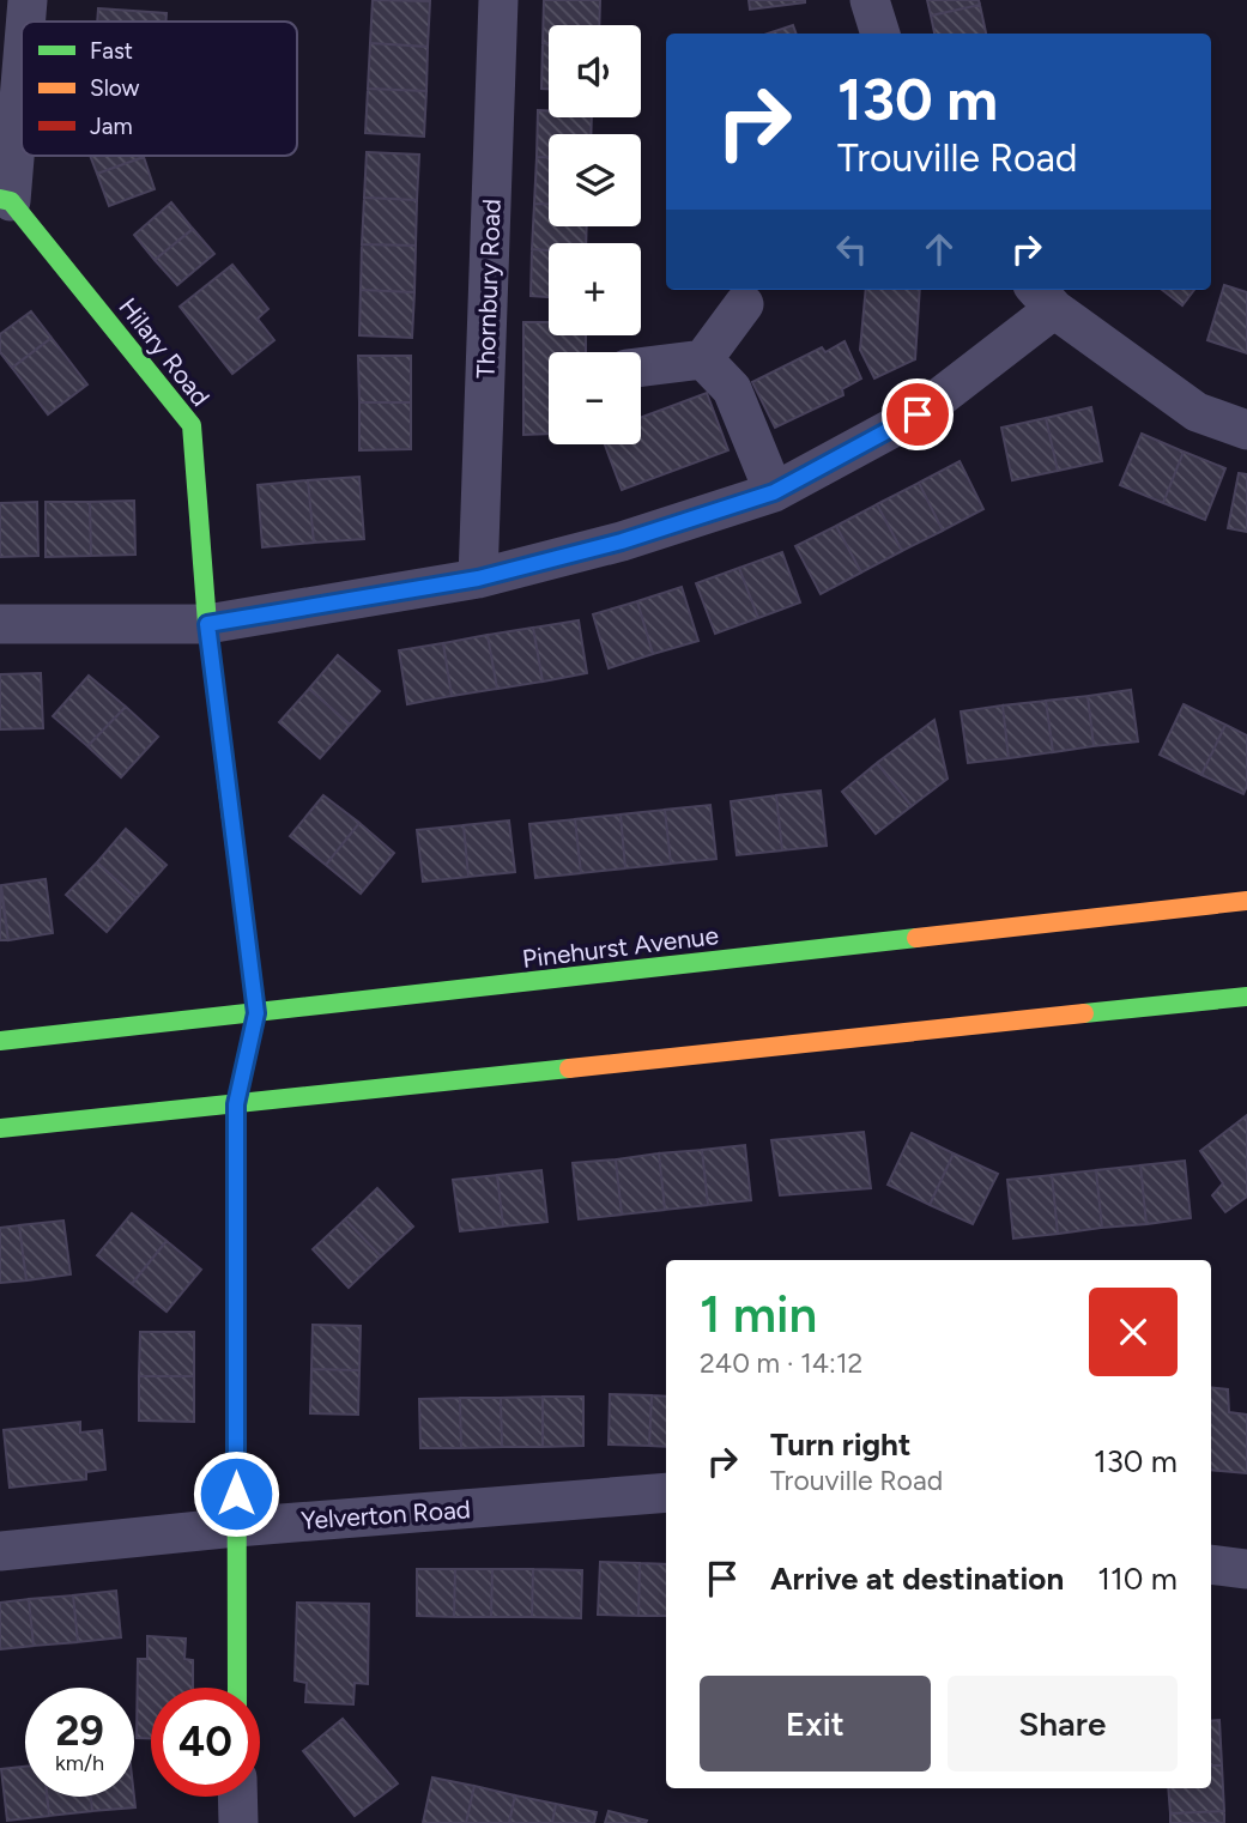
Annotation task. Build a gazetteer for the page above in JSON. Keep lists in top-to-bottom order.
{
  "streets": {
    "street": [
      "Thornbury Road",
      "Hilary Road",
      "Pinehurst Avenue",
      "Yelverton Road"
    ]
  },
  "crossings": [
    ["Hilary Road", "Pinehurst Avenue"],
    ["Hilary Road", "Yelverton Road"]
  ],
  "legend": ["Fast", "Slow", "Jam"],
  "page": {
    "map_buttons": ["+", "−"],
    "turn": ["130 m", "Trouville Road"],
    "heading": ["1 min", "240 m · 14:12"],
    "list": [
      {
        "name": "Turn right",
        "note": "Trouville Road",
        "value": "130 m"
      },
      {
        "name": "Arrive at destination",
        "value": "110 m"
      }
    ],
    "buttons": ["Exit", "Share"],
    "speed": "29 km/h",
    "limit": "40"
  }
}
